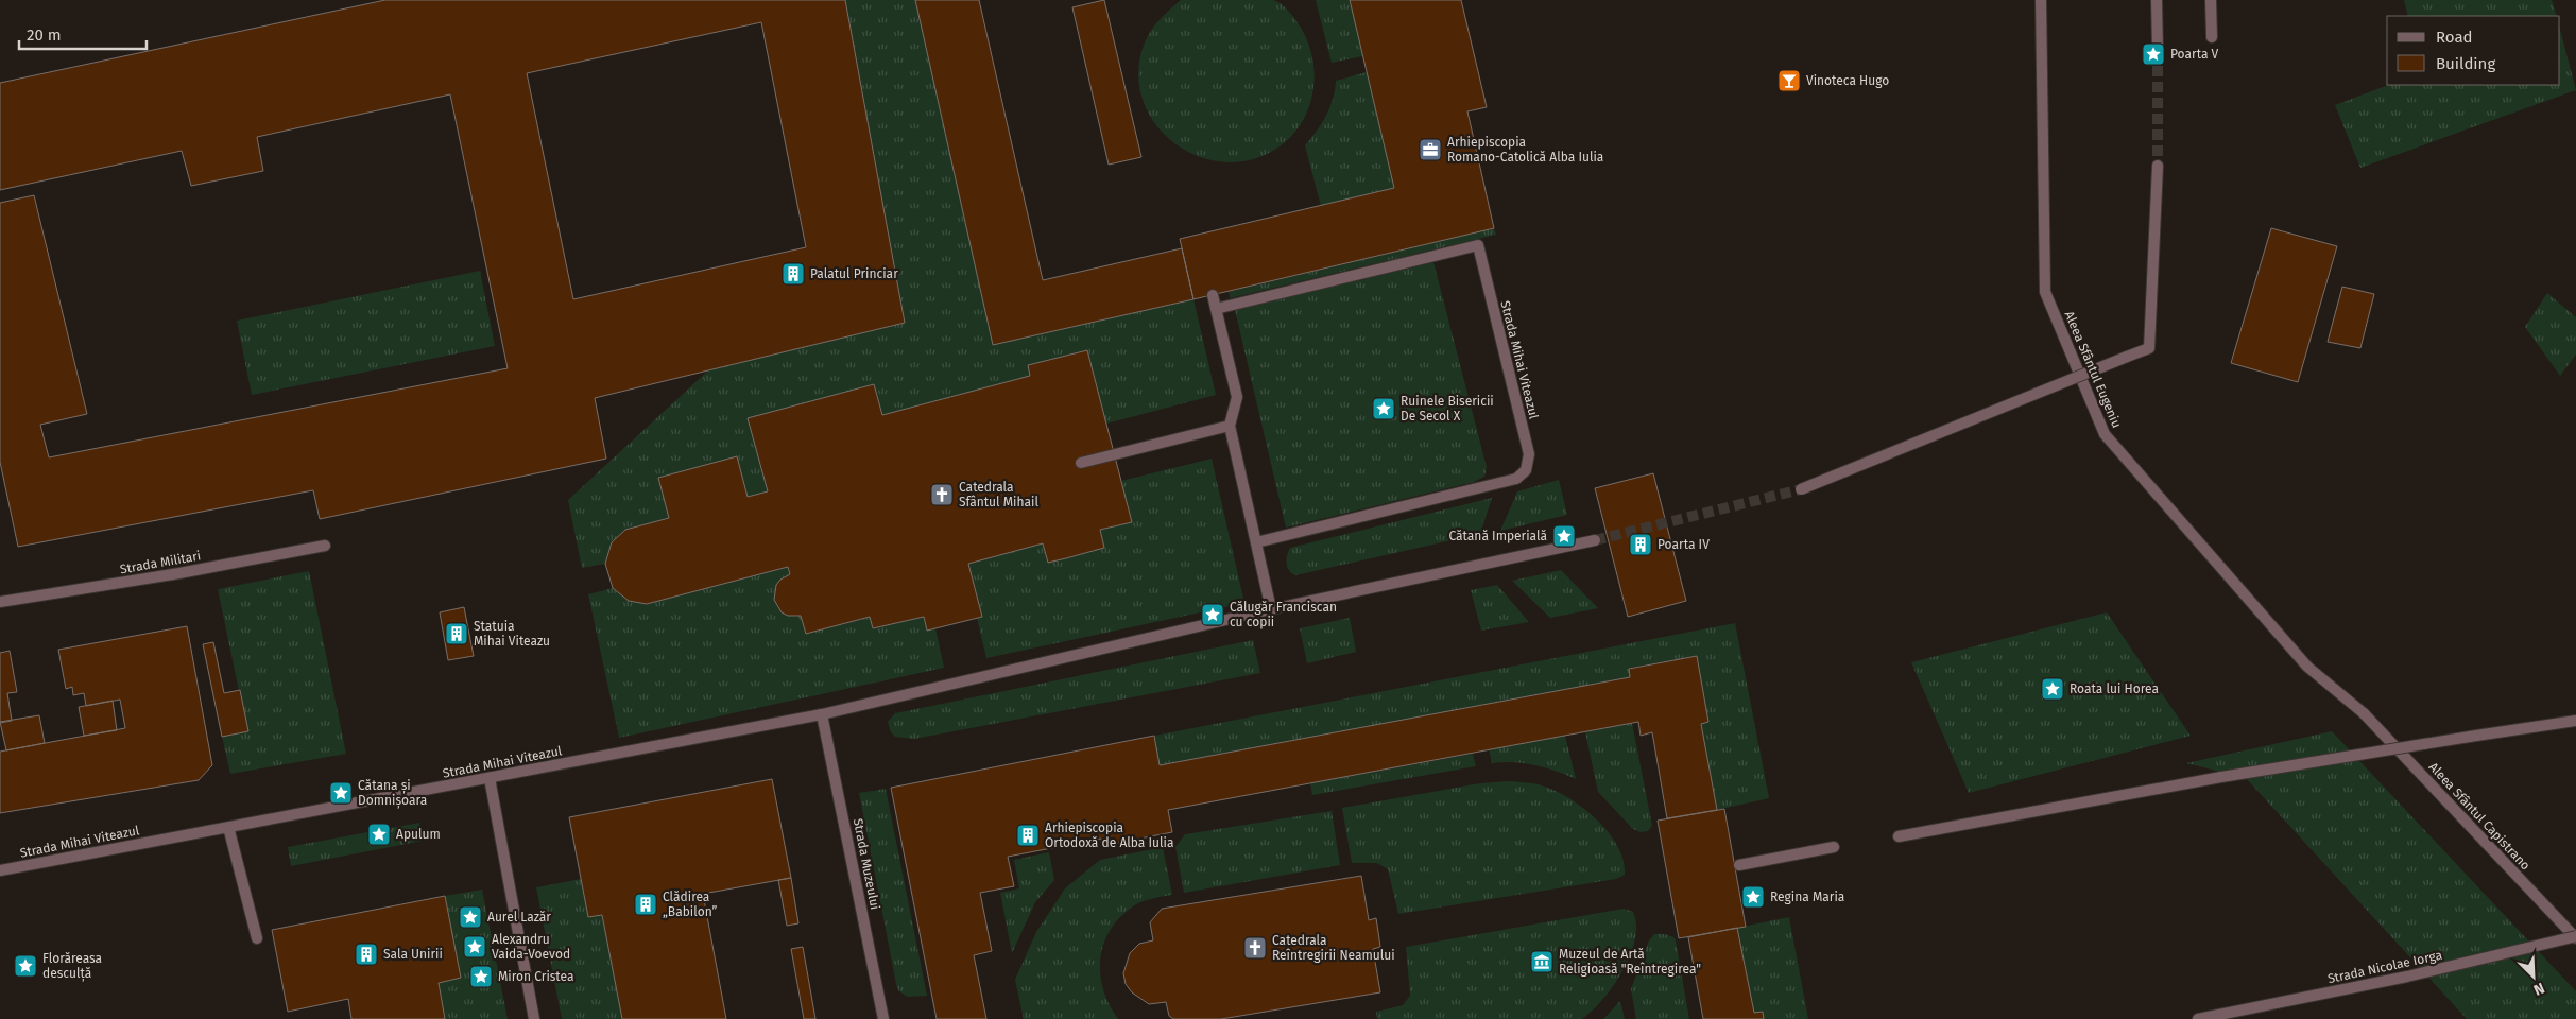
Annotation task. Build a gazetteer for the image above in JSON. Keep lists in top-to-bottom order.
{
  "streets": {
    "street": [
      "Strada Mihai Viteazul",
      "Aleea Sfântul Eugeniu",
      "Strada Militari",
      "Aleea Sfântul Capistrano",
      "Strada Muzeului",
      "Strada Nicolae Iorga"
    ]
  },
  "crossings": [
    ["Strada Mihai Viteazul", "Strada Muzeului"],
    ["Aleea Sfântul Eugeniu", "Aleea Sfântul Capistrano"],
    ["Aleea Sfântul Capistrano", "Strada Nicolae Iorga"]
  ],
  "places": {
    "place": [
      "Poarta V",
      "Ruinele Bisericii De Secol X",
      "Cătană Imperială",
      "Călugăr Franciscan cu copii",
      "Roata lui Horea",
      "Cătana și Domnișoara",
      "Apulum",
      "Regina Maria",
      "Aurel Lazăr",
      "Alexandru Vaida-Voevod",
      "Florăreasa desculță",
      "Miron Cristea"
    ],
    "bar": ["Vinoteca Hugo"],
    "office": ["Arhiepiscopia Romano-Catolică Alba Iulia"],
    "building": [
      "Palatul Princiar",
      "Poarta IV",
      "Statuia Mihai Viteazu",
      "Arhiepiscopia Ortodoxă de Alba Iulia",
      "Clădirea „Babilon”",
      "Sala Unirii"
    ],
    "church": ["Catedrala Sfântul Mihail", "Catedrala Reîntregirii Neamului"],
    "museum": ["Muzeul de Artă Religioasă \"Reîntregirea\""]
  },
  "legend": ["Road", "Building"],
  "scale_bar": "20 m",
  "north": "bottom right"
}
